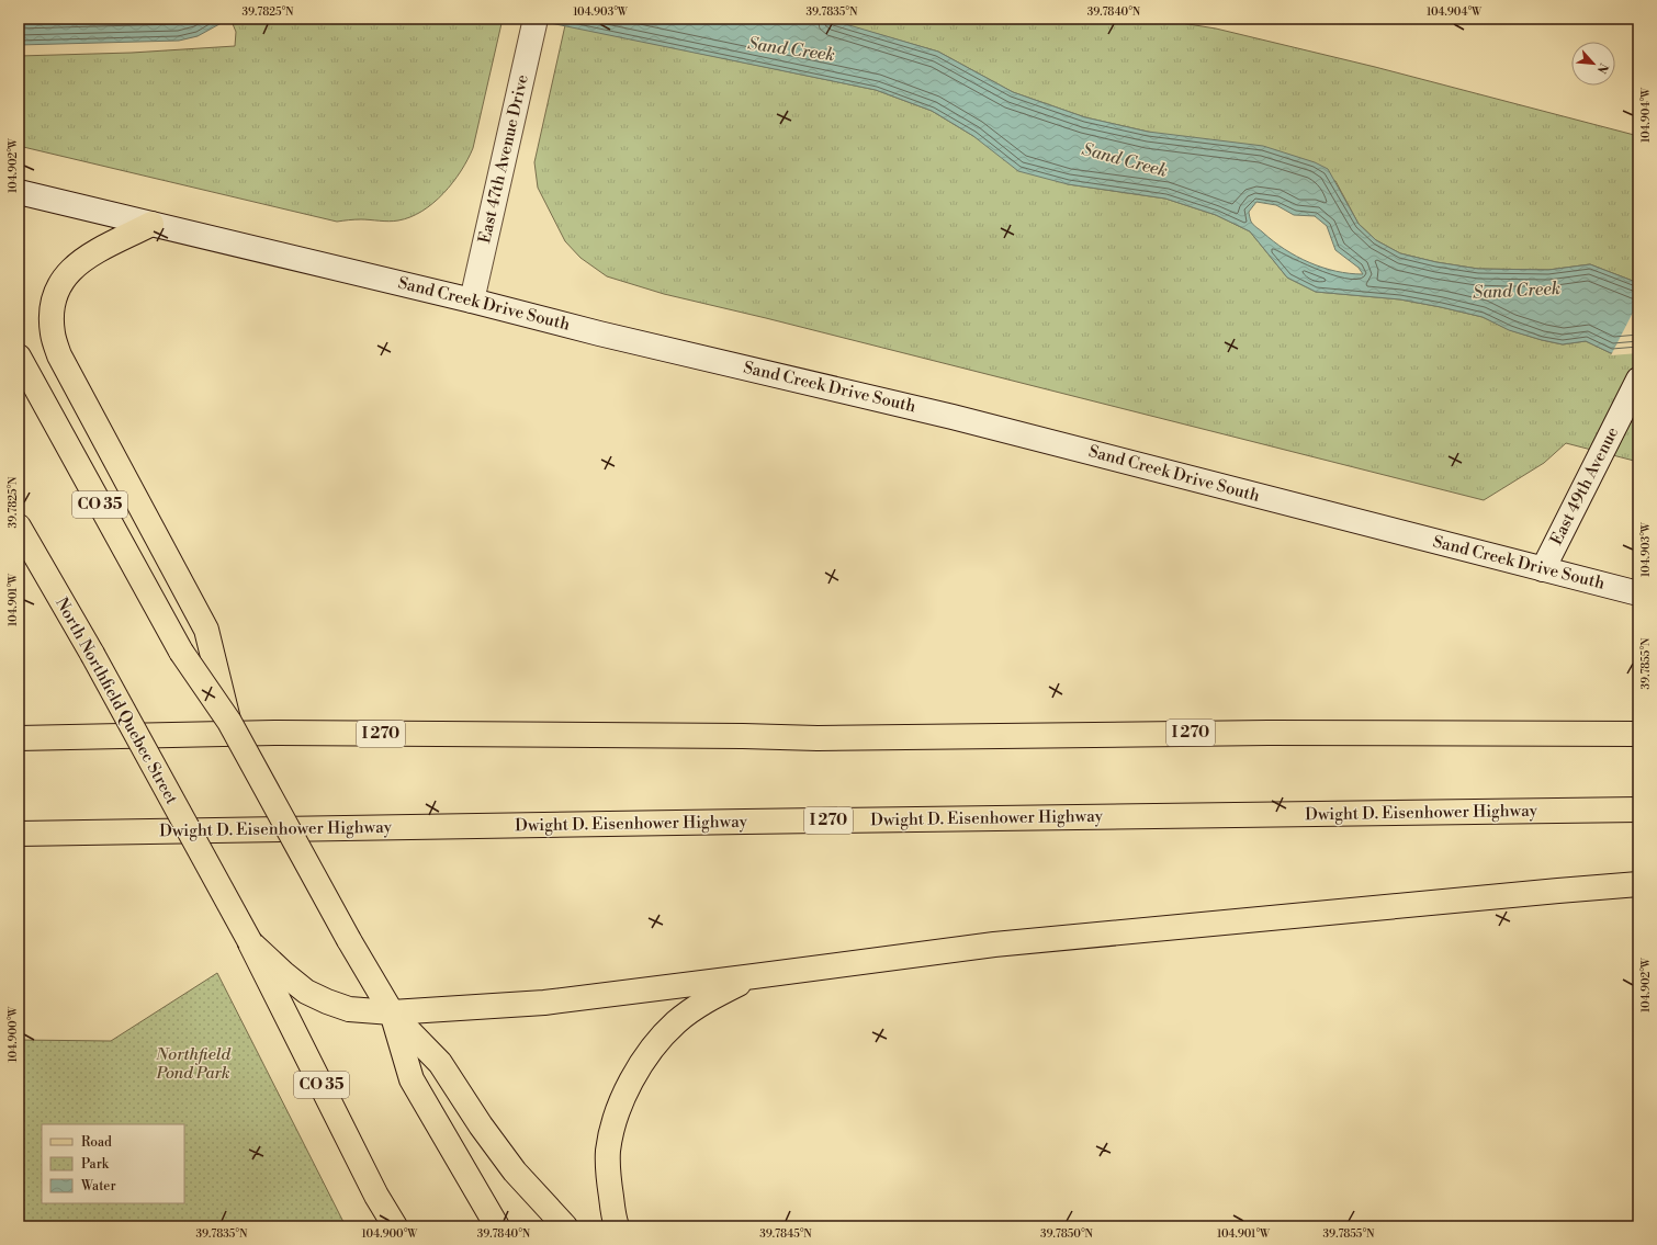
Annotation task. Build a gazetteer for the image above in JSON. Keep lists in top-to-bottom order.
{
  "streets": {
    "main road": [
      "East 47th Avenue Drive",
      "Sand Creek Drive South",
      "East 49th Avenue",
      "CO 35",
      "North Northfield Quebec Street",
      "I 270",
      "Dwight D. Eisenhower Highway"
    ]
  },
  "crossings": [
    ["East 47th Avenue Drive", "Sand Creek Drive South"],
    ["Sand Creek Drive South", "East 49th Avenue"]
  ],
  "water": ["Sand Creek"],
  "parks": ["Northfield Pond Park"],
  "legend": ["Road", "Park", "Water"],
  "north": "bottom right",
  "coordinates": [
    "39.7825°N",
    "104.903°W",
    "39.7835°N",
    "39.7840°N",
    "104.904°W",
    "104.902°W",
    "104.901°W",
    "39.7855°N",
    "104.900°W",
    "39.7845°N",
    "39.7850°N"
  ]
}
